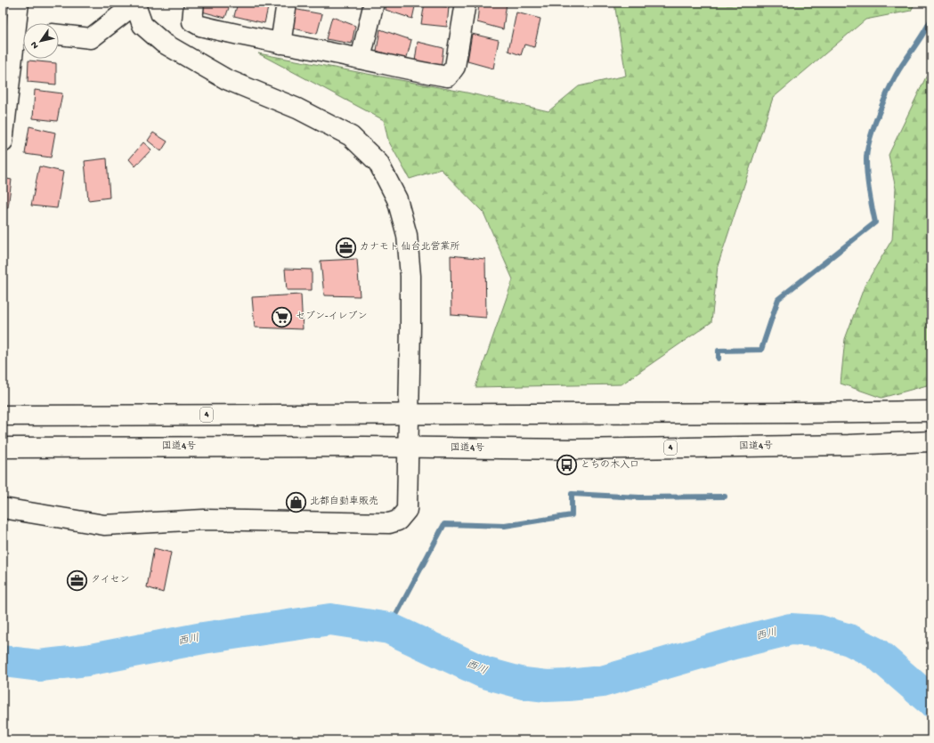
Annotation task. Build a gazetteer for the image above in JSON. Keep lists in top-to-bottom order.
{
  "streets": {
    "main road": ["4", "国道4号"]
  },
  "water": ["西川"],
  "places": {
    "office": ["カナモト 仙台北営業所", "タイセン"],
    "supermarket": ["セブン-イレブン"],
    "bus stop": ["とちの木入口"],
    "shop": ["北都自動車販売"]
  },
  "north": "bottom left"
}
